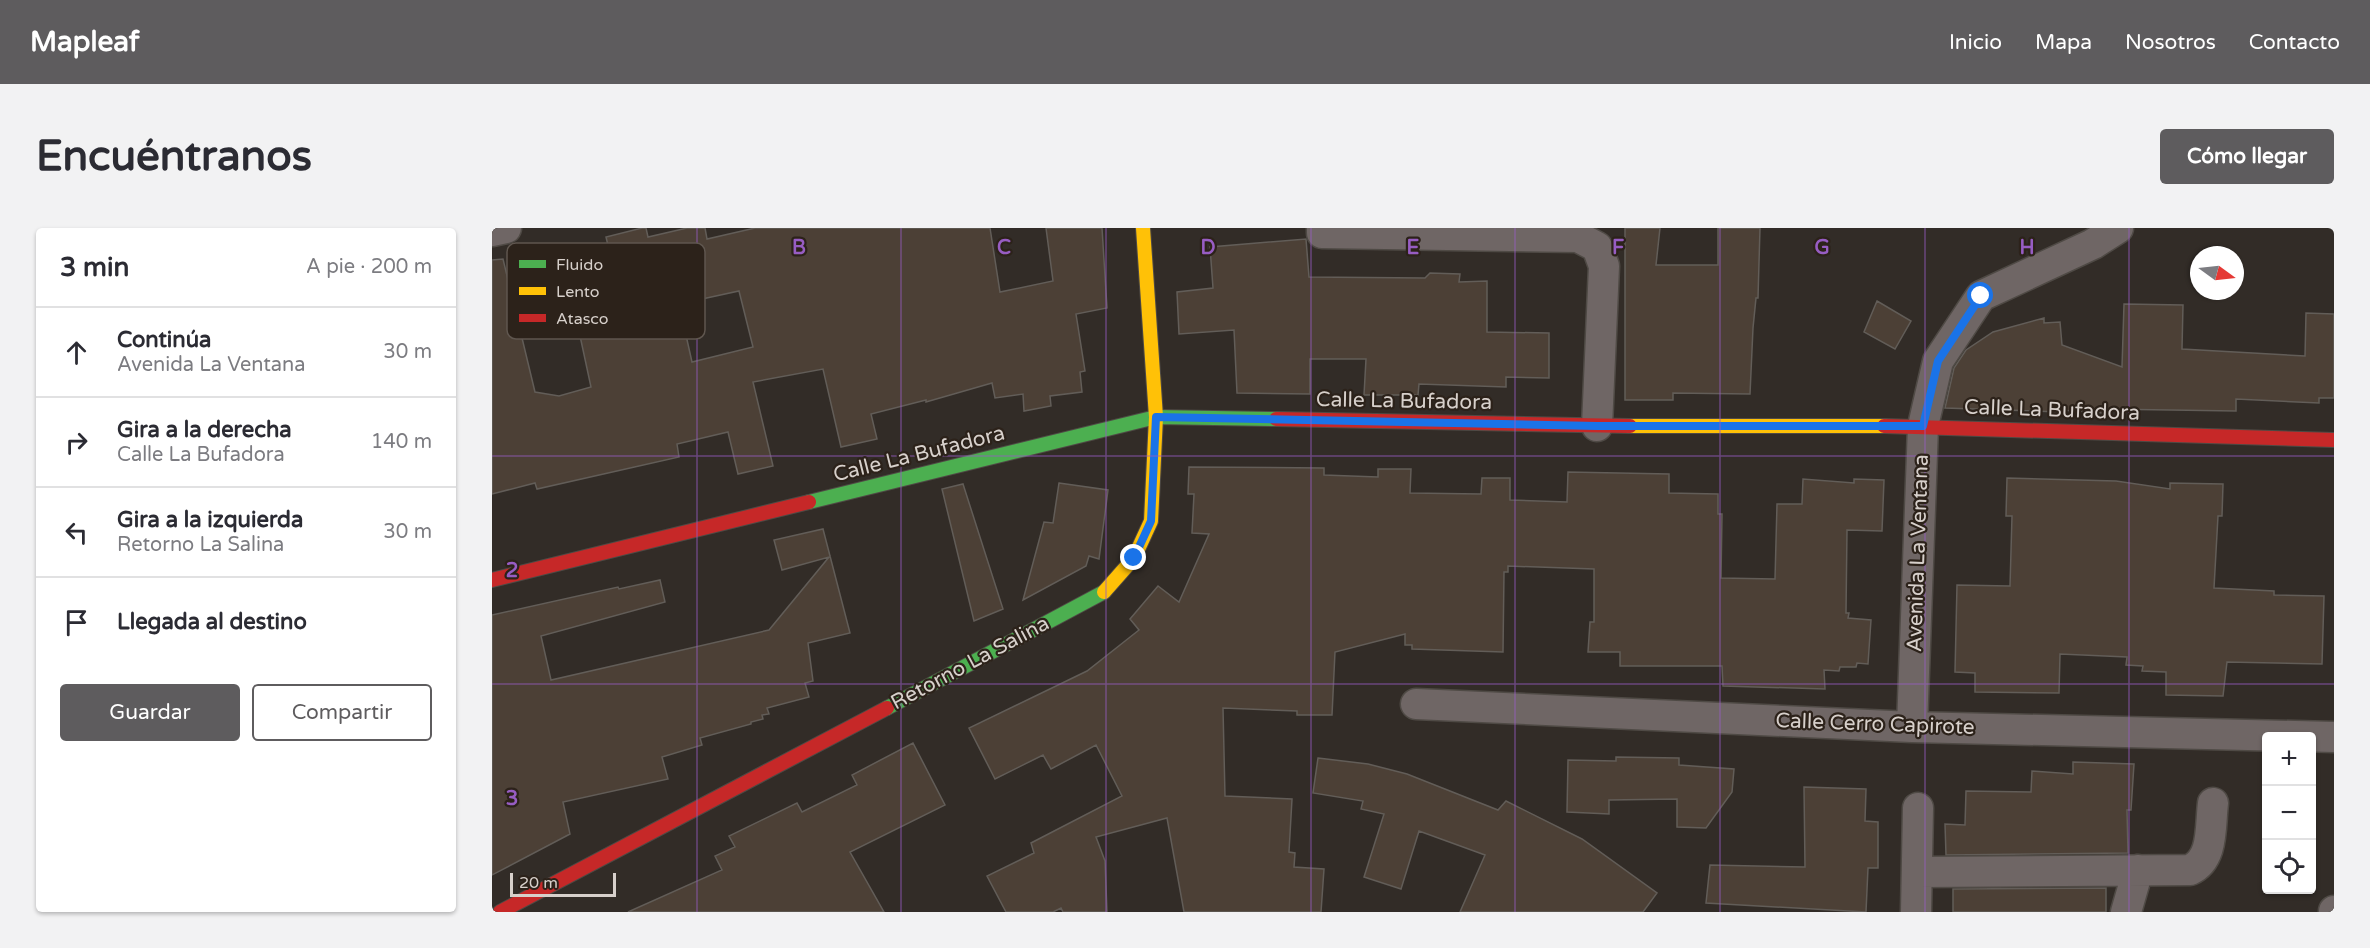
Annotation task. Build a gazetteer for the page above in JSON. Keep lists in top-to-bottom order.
{
  "streets": {
    "street": [
      "Calle La Bufadora",
      "Avenida La Ventana",
      "Retorno La Salina",
      "Calle Cerro Capirote"
    ]
  },
  "crossings": [
    ["Calle La Bufadora", "Avenida La Ventana"],
    ["Calle La Bufadora", "Retorno La Salina"],
    ["Avenida La Ventana", "Calle Cerro Capirote"]
  ],
  "legend": ["Fluido", "Lento", "Atasco"],
  "scale_bar": "20 m",
  "north": "right",
  "page": {
    "header": "Mapleaf",
    "nav": [
      "Inicio",
      "Mapa",
      "Nosotros",
      "Contacto"
    ],
    "buttons": [
      "Cómo llegar",
      ["Guardar", "Compartir"]
    ],
    "title": "Encuéntranos",
    "heading": ["3 min", "A pie · 200 m"],
    "list": [
      ["Continúa", "Avenida La Ventana", "30 m"],
      ["Gira a la derecha", "Calle La Bufadora", "140 m"],
      ["Gira a la izquierda", "Retorno La Salina", "30 m"],
      "Llegada al destino"
    ],
    "map_buttons": ["+", "−"],
    "scale": "20 m"
  },
  "grid": {
    "columns": [
      "B",
      "C",
      "D",
      "E",
      "F",
      "G",
      "H"
    ],
    "rows": ["2", "3"]
  }
}
